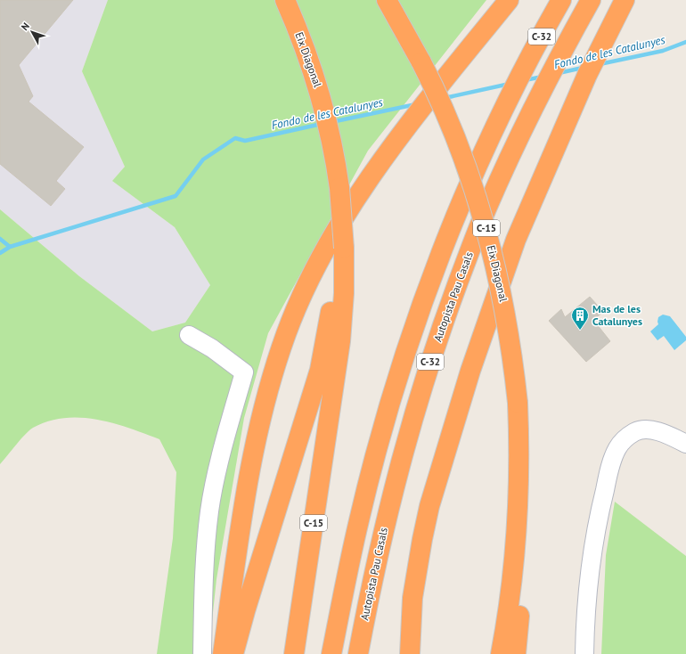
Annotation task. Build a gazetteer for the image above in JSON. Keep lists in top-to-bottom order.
{
  "streets": {
    "highway": [
      "C-32",
      "Eix Diagonal",
      "C-15",
      "Autopista Pau Casals"
    ]
  },
  "crossings": [
    ["Eix Diagonal", "C-15"]
  ],
  "water": ["Fondo de les Catalunyes"],
  "places": {
    "building": ["Mas de les Catalunyes"]
  },
  "north": "top left"
}
